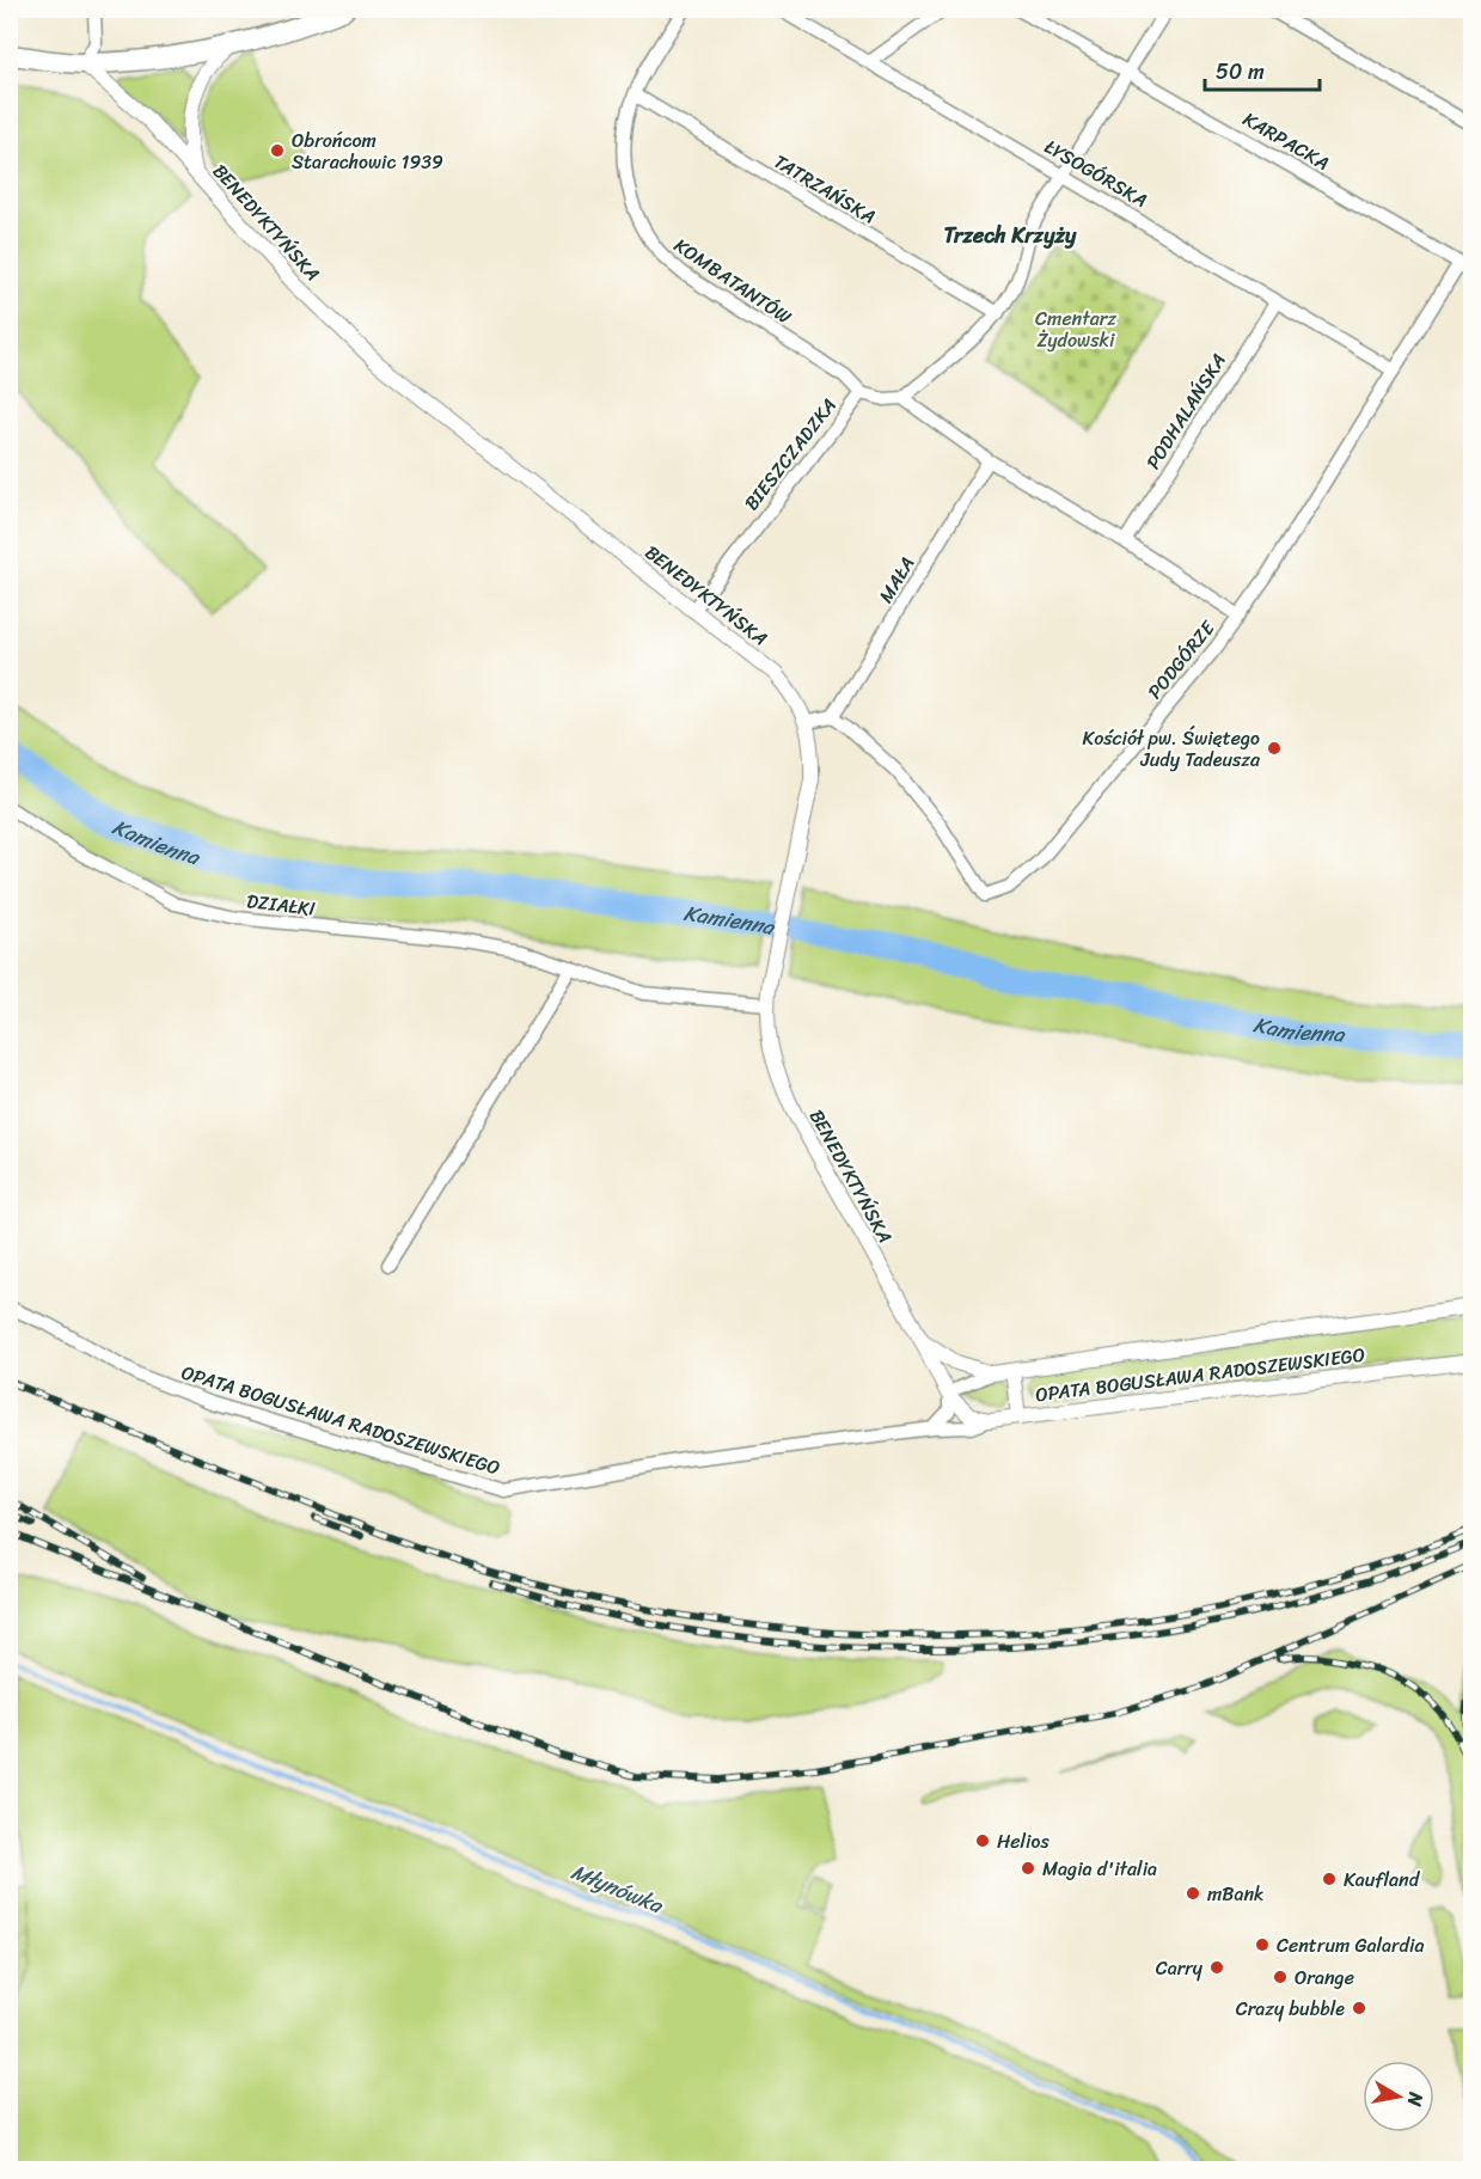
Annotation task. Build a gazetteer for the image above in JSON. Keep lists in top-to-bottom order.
{
  "streets": {
    "street": [
      "KARPACKA",
      "ŁYSOGÓRSKA",
      "TATRZAŃSKA",
      "BENEDYKTYŃSKA",
      "KOMBATANTÓW",
      "PODHALAŃSKA",
      "BIESZCZADZKA",
      "MAŁA",
      "PODGÓRZE",
      "DZIAŁKI",
      "OPATA BOGUSŁAWA RADOSZEWSKIEGO"
    ]
  },
  "crossings": [
    ["KARPACKA", "PODGÓRZE"],
    ["ŁYSOGÓRSKA", "PODHALAŃSKA"],
    ["ŁYSOGÓRSKA", "PODGÓRZE"],
    ["TATRZAŃSKA", "KOMBATANTÓW"],
    ["BENEDYKTYŃSKA", "BIESZCZADZKA"],
    ["BENEDYKTYŃSKA", "DZIAŁKI"],
    ["BENEDYKTYŃSKA", "OPATA BOGUSŁAWA RADOSZEWSKIEGO"],
    ["KOMBATANTÓW", "BIESZCZADZKA"],
    ["MAŁA", "PODGÓRZE"]
  ],
  "districts": ["Trzech Krzyży"],
  "water": ["Kamienna", "Młynówka"],
  "parks": ["Cmentarz Żydowski"],
  "places": [
    "Obrońcom Starachowic 1939",
    "Kościół pw. Świętego Judy Tadeusza",
    "Helios",
    "Magia d'italia",
    "Kaufland",
    "mBank",
    "Centrum Galardia",
    "Carry",
    "Orange",
    "Crazy bubble"
  ],
  "scale_bar": "50 m",
  "north": "right"
}
